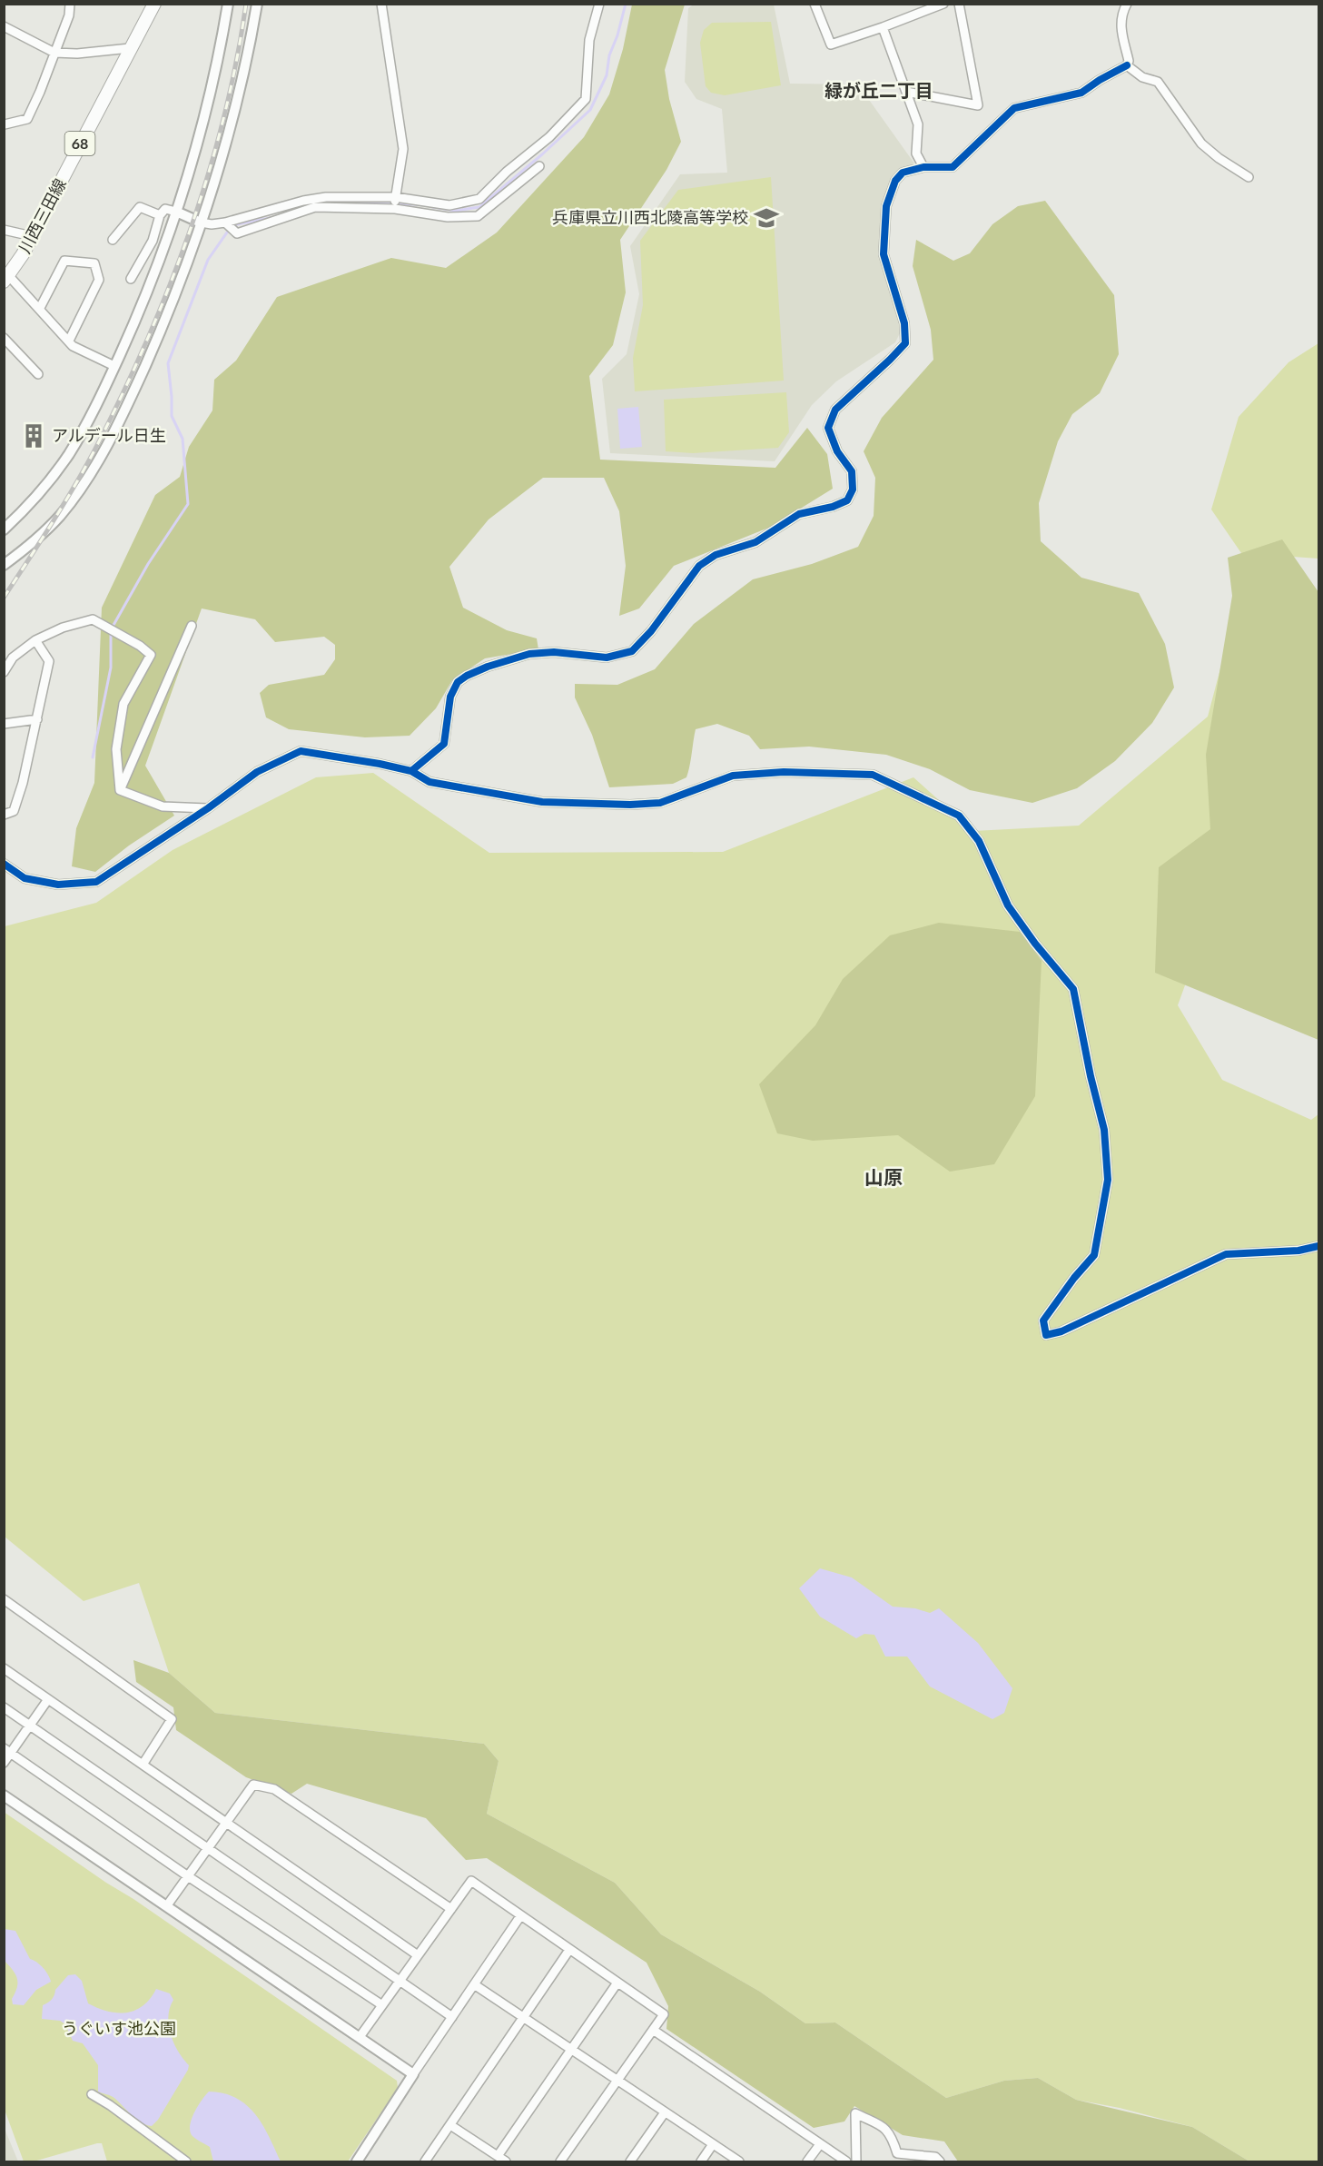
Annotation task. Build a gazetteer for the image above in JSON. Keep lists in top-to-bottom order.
{
  "streets": {
    "main road": ["68", "川西三田線"]
  },
  "districts": ["緑が丘二丁目", "山原"],
  "parks": ["うぐいす池公園"],
  "places": {
    "school or university": ["兵庫県立川西北陵高等学校"],
    "building": ["アルデール日生"]
  }
}
